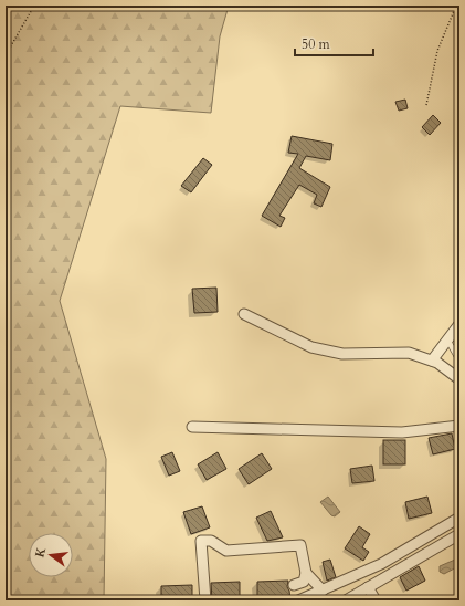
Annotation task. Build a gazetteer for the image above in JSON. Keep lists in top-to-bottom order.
{
  "scale_bar": "50 m",
  "north": "left"
}
